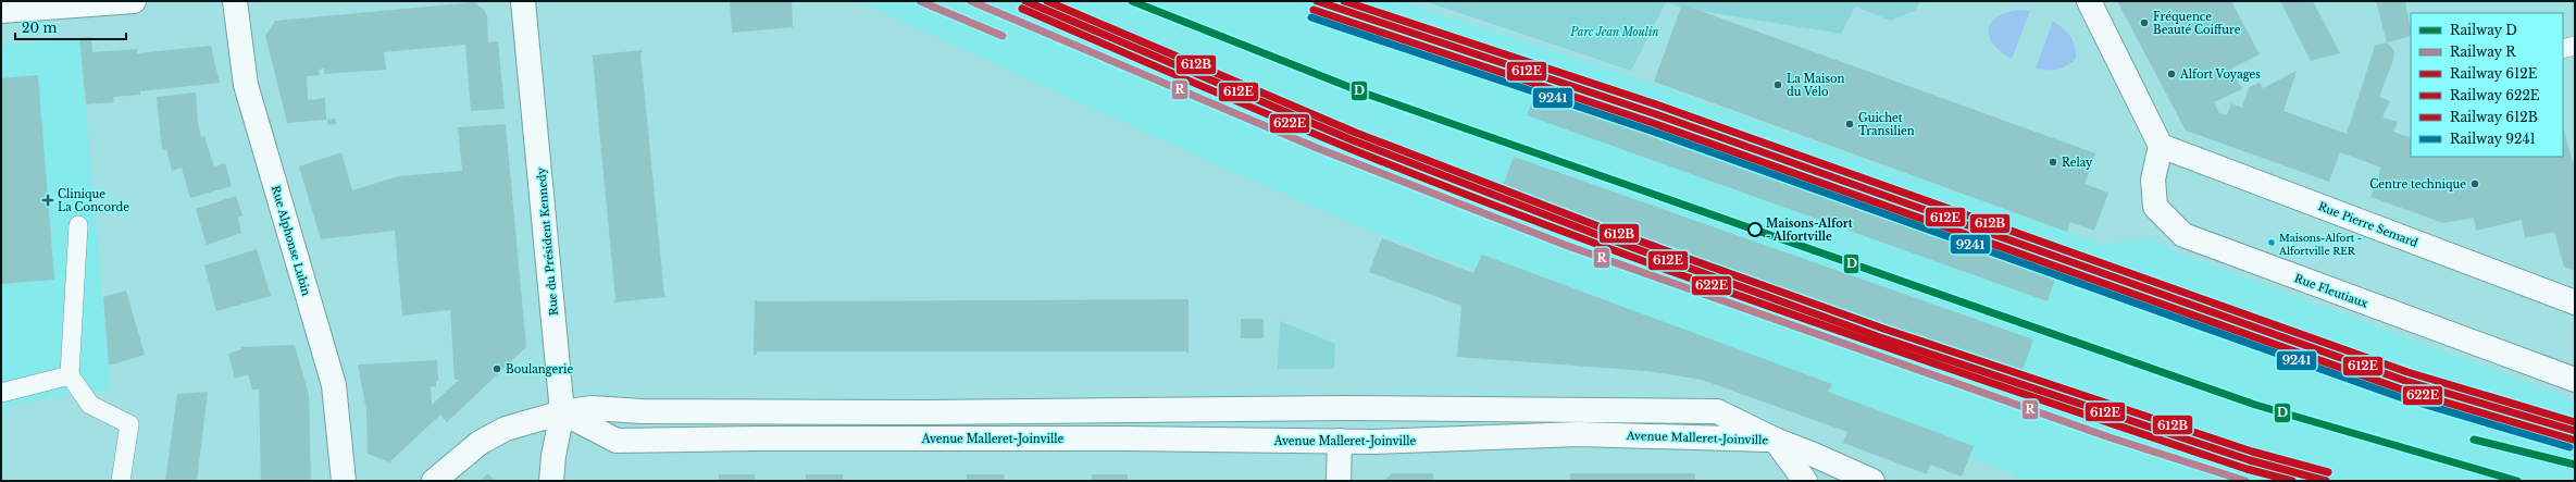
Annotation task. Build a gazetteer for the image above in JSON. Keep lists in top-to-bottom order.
{
  "streets": {
    "street": [
      "Rue Pierre Semard",
      "Rue Alphonse Lubin",
      "Rue du Président Kennedy",
      "Rue Fleutiaux",
      "Avenue Malleret-Joinville"
    ]
  },
  "crossings": [
    ["Rue Pierre Semard", "Rue Fleutiaux"],
    ["Rue du Président Kennedy", "Avenue Malleret-Joinville"]
  ],
  "parks": ["Parc Jean Moulin"],
  "places": {
    "other": [
      "Fréquence Beauté Coiffure",
      "Alfort Voyages",
      "La Maison du Vélo",
      "Guichet Transilien",
      "Relay",
      "Centre technique",
      "Maisons-Alfort - Alfortville",
      "Maisons-Alfort - Alfortville RER",
      "Boulangerie"
    ],
    "health": ["Clinique La Concorde"]
  },
  "lines": [
    "rail line D",
    "rail line R",
    "rail line 612E",
    "rail line 612B",
    "rail line 622E",
    "rail line 9241"
  ],
  "legend": [
    "Railway D",
    "Railway R",
    "Railway 612E",
    "Railway 622E",
    "Railway 612B",
    "Railway 9241"
  ],
  "scale_bar": "20 m"
}
